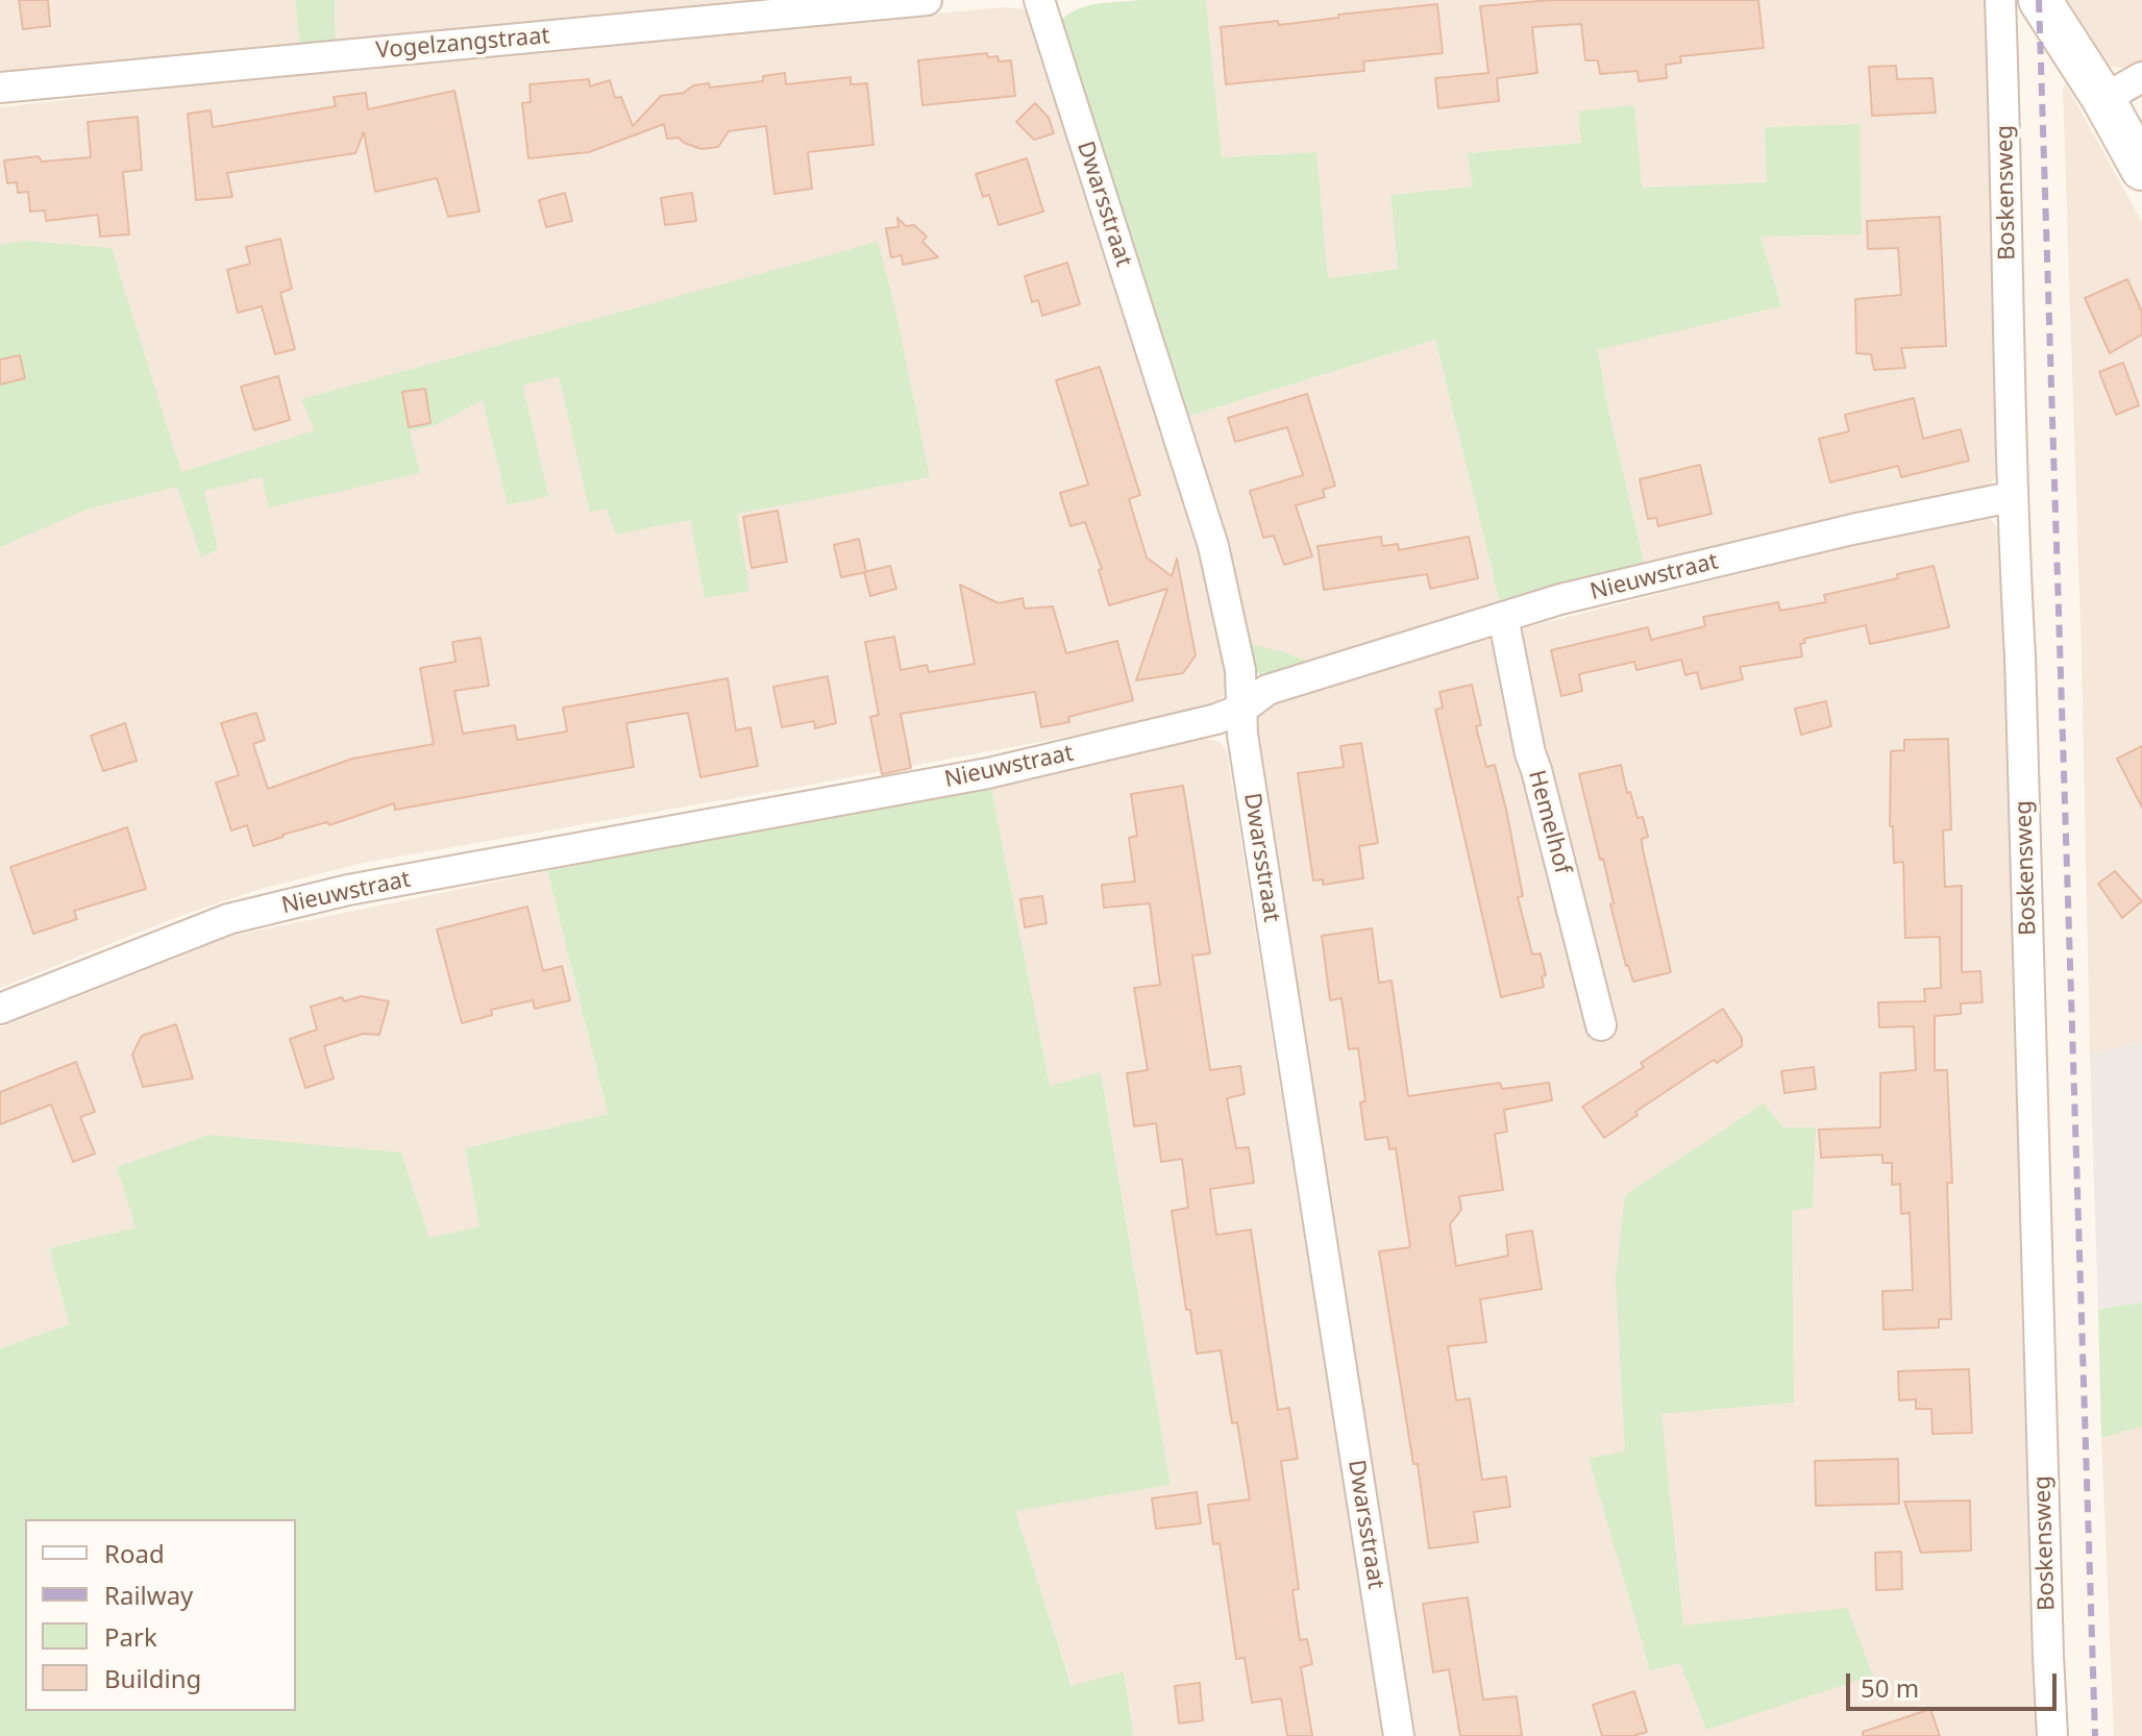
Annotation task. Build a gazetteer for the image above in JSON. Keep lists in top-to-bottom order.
{
  "streets": {
    "street": [
      "Vogelzangstraat",
      "Boskensweg",
      "Dwarsstraat",
      "Nieuwstraat",
      "Hemelhof"
    ]
  },
  "crossings": [
    ["Boskensweg", "Nieuwstraat"],
    ["Dwarsstraat", "Nieuwstraat"],
    ["Nieuwstraat", "Hemelhof"]
  ],
  "legend": [
    "Road",
    "Railway",
    "Park",
    "Building"
  ],
  "scale_bar": "50 m"
}
